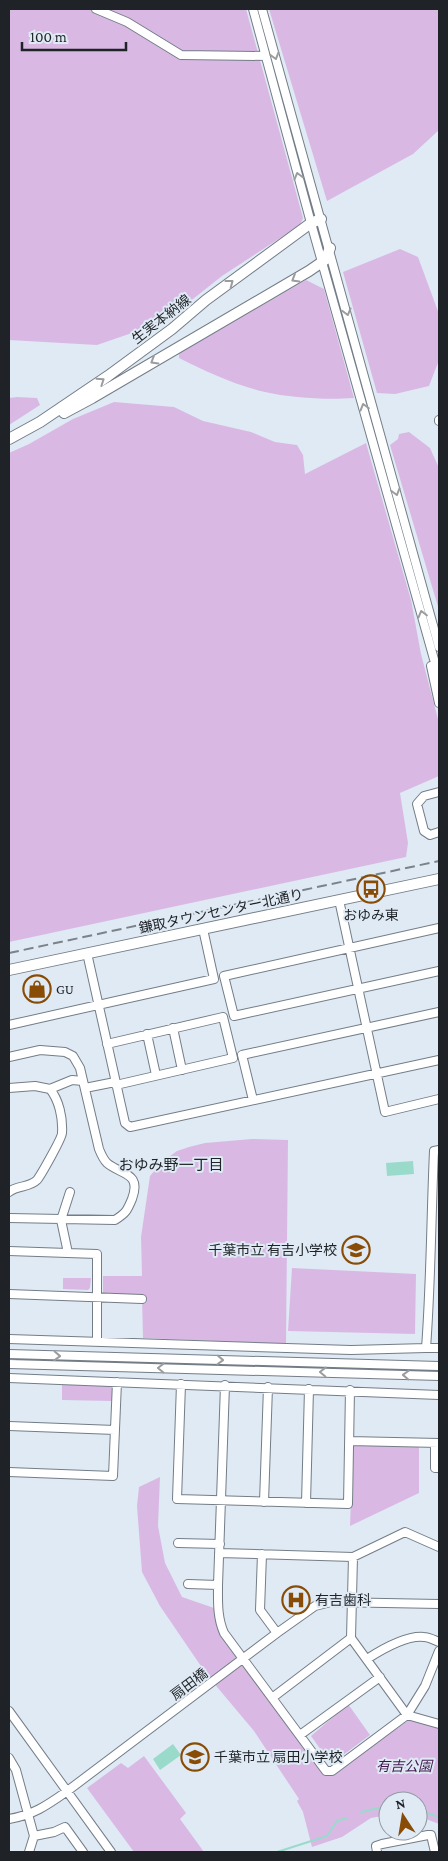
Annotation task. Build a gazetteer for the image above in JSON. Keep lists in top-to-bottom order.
{
  "streets": {
    "main road": ["生実本納線", "鎌取タウンセンター北通り"],
    "street": ["扇田橋"]
  },
  "districts": ["おゆみ野一丁目"],
  "parks": ["有吉公園"],
  "places": {
    "bus stop": ["おゆみ東"],
    "shop": ["GU"],
    "school or university": ["千葉市立 有吉小学校", "千葉市立 扇田小学校"],
    "hospital": ["有吉歯科"]
  },
  "scale_bar": "100 m",
  "north": "top"
}
